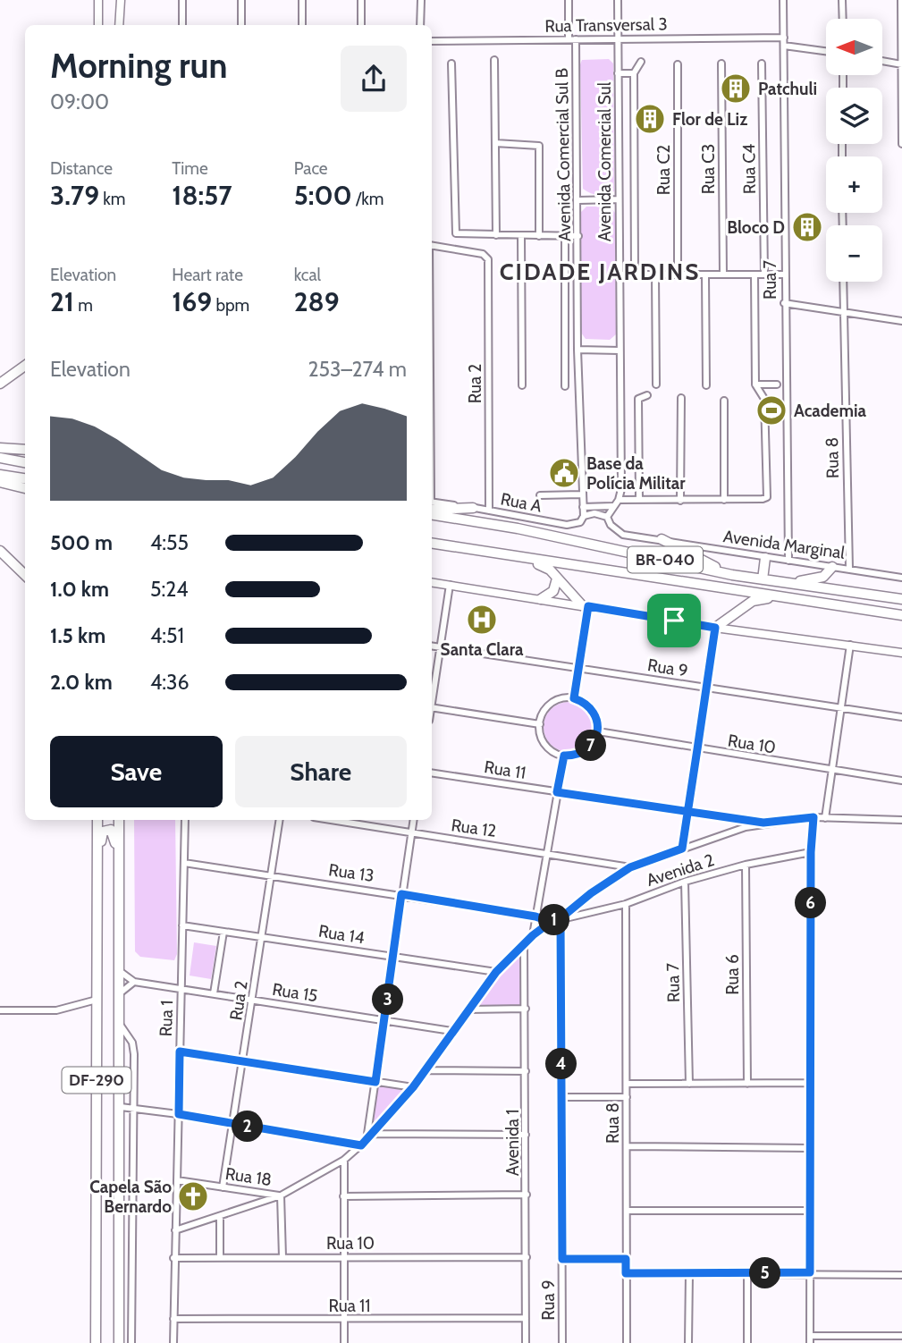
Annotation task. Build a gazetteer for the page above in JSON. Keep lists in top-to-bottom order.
{
  "streets": {
    "highway": ["BR-040", "DF-290"],
    "street": [
      "Rua Transversal 3",
      "Avenida Comercial Sul B",
      "Avenida Comercial Sul",
      "Rua C3",
      "Rua C4",
      "Rua C2",
      "Rua 7",
      "Rua 2",
      "Rua 8",
      "Rua A",
      "Avenida Marginal",
      "Rua 9",
      "Rua 10",
      "Rua 11",
      "Rua 12",
      "Avenida 2",
      "Rua 13",
      "Rua 14",
      "Rua 6",
      "Rua 15",
      "Rua 1",
      "Avenida 1",
      "Rua 18"
    ]
  },
  "crossings": [
    ["Rua Transversal 3", "Avenida Comercial Sul B"],
    ["Rua Transversal 3", "Avenida Comercial Sul"],
    ["Rua Transversal 3", "Rua 7"],
    ["Rua 7", "Avenida Marginal"],
    ["Rua 7", "Avenida 2"],
    ["Rua 2", "Rua A"],
    ["Rua 2", "Rua 13"],
    ["Rua 2", "Rua 14"],
    ["Rua 2", "Rua 15"],
    ["Rua 2", "Rua 18"],
    ["Rua 8", "Avenida Marginal"],
    ["Rua 8", "Avenida 2"],
    ["Rua A", "Avenida Marginal"],
    ["Rua 9", "Avenida 2"],
    ["Rua 10", "Rua 1"],
    ["Rua 10", "Avenida 1"],
    ["Rua 11", "Avenida 2"],
    ["Rua 11", "Avenida 1"],
    ["Rua 12", "Avenida 2"],
    ["Avenida 2", "Rua 13"],
    ["Avenida 2", "Rua 14"],
    ["Avenida 2", "Rua 6"],
    ["Avenida 2", "Rua 15"],
    ["Avenida 2", "Avenida 1"],
    ["Avenida 2", "Rua 18"],
    ["Rua 13", "Rua 1"],
    ["Rua 14", "Rua 1"],
    ["Rua 15", "Rua 1"],
    ["Rua 1", "Rua 18"]
  ],
  "districts": ["CIDADE JARDINS"],
  "places": {
    "building": ["Patchuli", "Flor de Liz", "Bloco D"],
    "sports": ["Academia"],
    "public building": ["Base da Polícia Militar"],
    "hospital": ["Santa Clara"],
    "church": ["Capela São Bernardo"]
  },
  "north": "left",
  "page": {
    "map_buttons": ["+", "−"],
    "heading": ["Morning run", "09:00"],
    "stats": [
      ["Distance", "3.79 km"],
      ["Time", "18:57"],
      ["Pace", "5:00 /km"],
      ["Elevation", "21 m"],
      ["Heart rate", "169 bpm"],
      ["kcal", "289"]
    ],
    "chart": ["Elevation", "253–274 m"],
    "list": [
      {
        "name": "500 m",
        "note": "4:55"
      },
      {
        "name": "1.0 km",
        "note": "5:24"
      },
      {
        "name": "1.5 km",
        "note": "4:51"
      },
      {
        "name": "2.0 km",
        "note": "4:36"
      }
    ],
    "buttons": ["Save", "Share"],
    "pins": [
      "7",
      "6",
      "1",
      "3",
      "4",
      "2",
      "5"
    ]
  }
}
